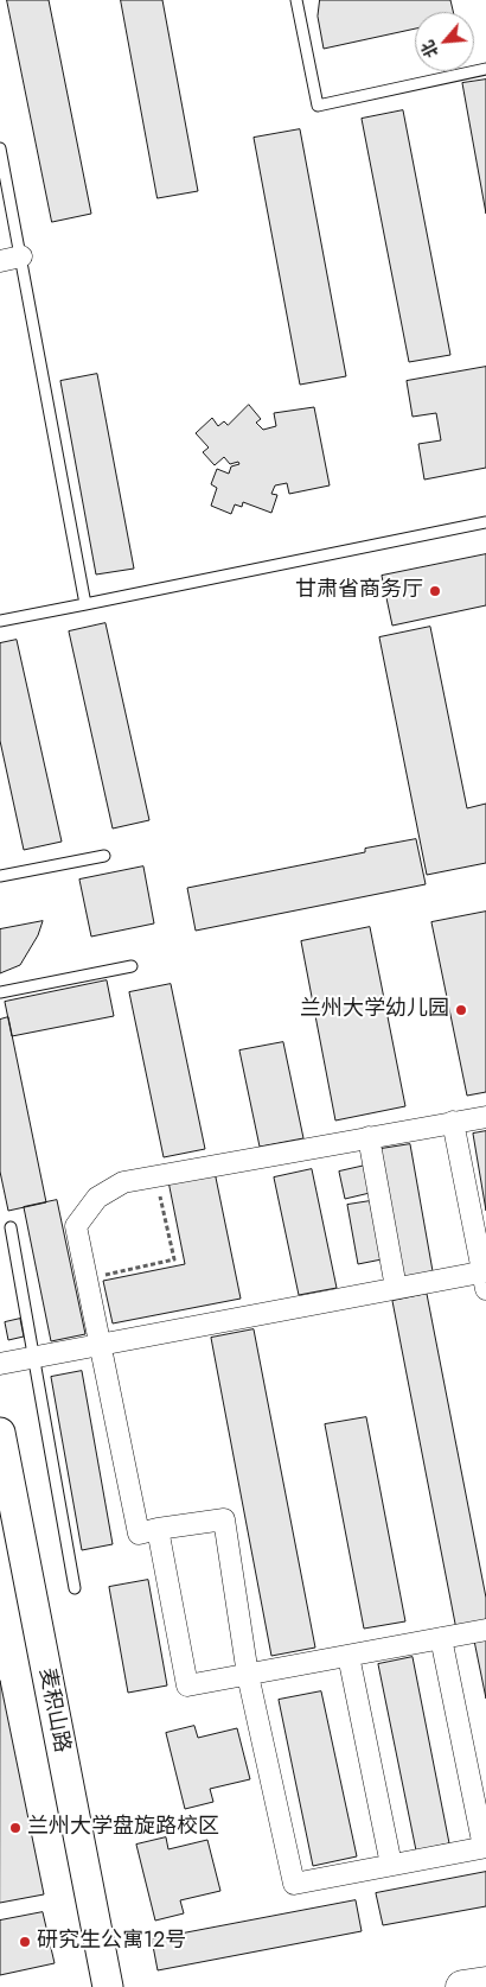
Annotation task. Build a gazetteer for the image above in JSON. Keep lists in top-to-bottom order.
{
  "streets": {
    "street": ["麦积山路"]
  },
  "places": [
    "甘肃省商务厅",
    "兰州大学幼儿园",
    "兰州大学盘旋路校区",
    "研究生公寓12号"
  ],
  "north": "bottom left"
}
